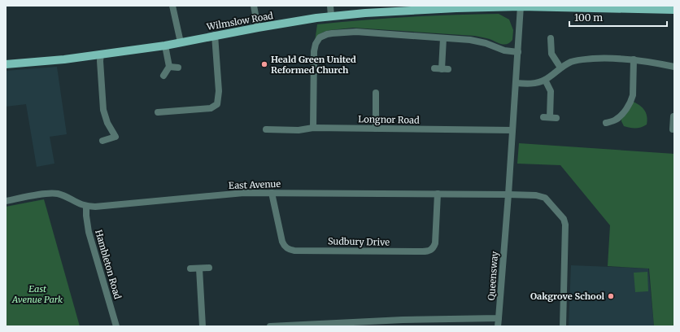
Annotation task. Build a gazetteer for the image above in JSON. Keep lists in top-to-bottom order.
{
  "streets": {
    "main road": ["Wilmslow Road"],
    "street": [
      "Longnor Road",
      "East Avenue",
      "Sudbury Drive",
      "Hambleton Road",
      "Queensway"
    ]
  },
  "crossings": [
    ["Wilmslow Road", "Queensway"],
    ["Longnor Road", "Queensway"],
    ["East Avenue", "Sudbury Drive"],
    ["East Avenue", "Hambleton Road"],
    ["East Avenue", "Queensway"]
  ],
  "parks": ["East Avenue Park"],
  "places": ["Heald Green United Reformed Church", "Oakgrove School"],
  "scale_bar": "100 m"
}
